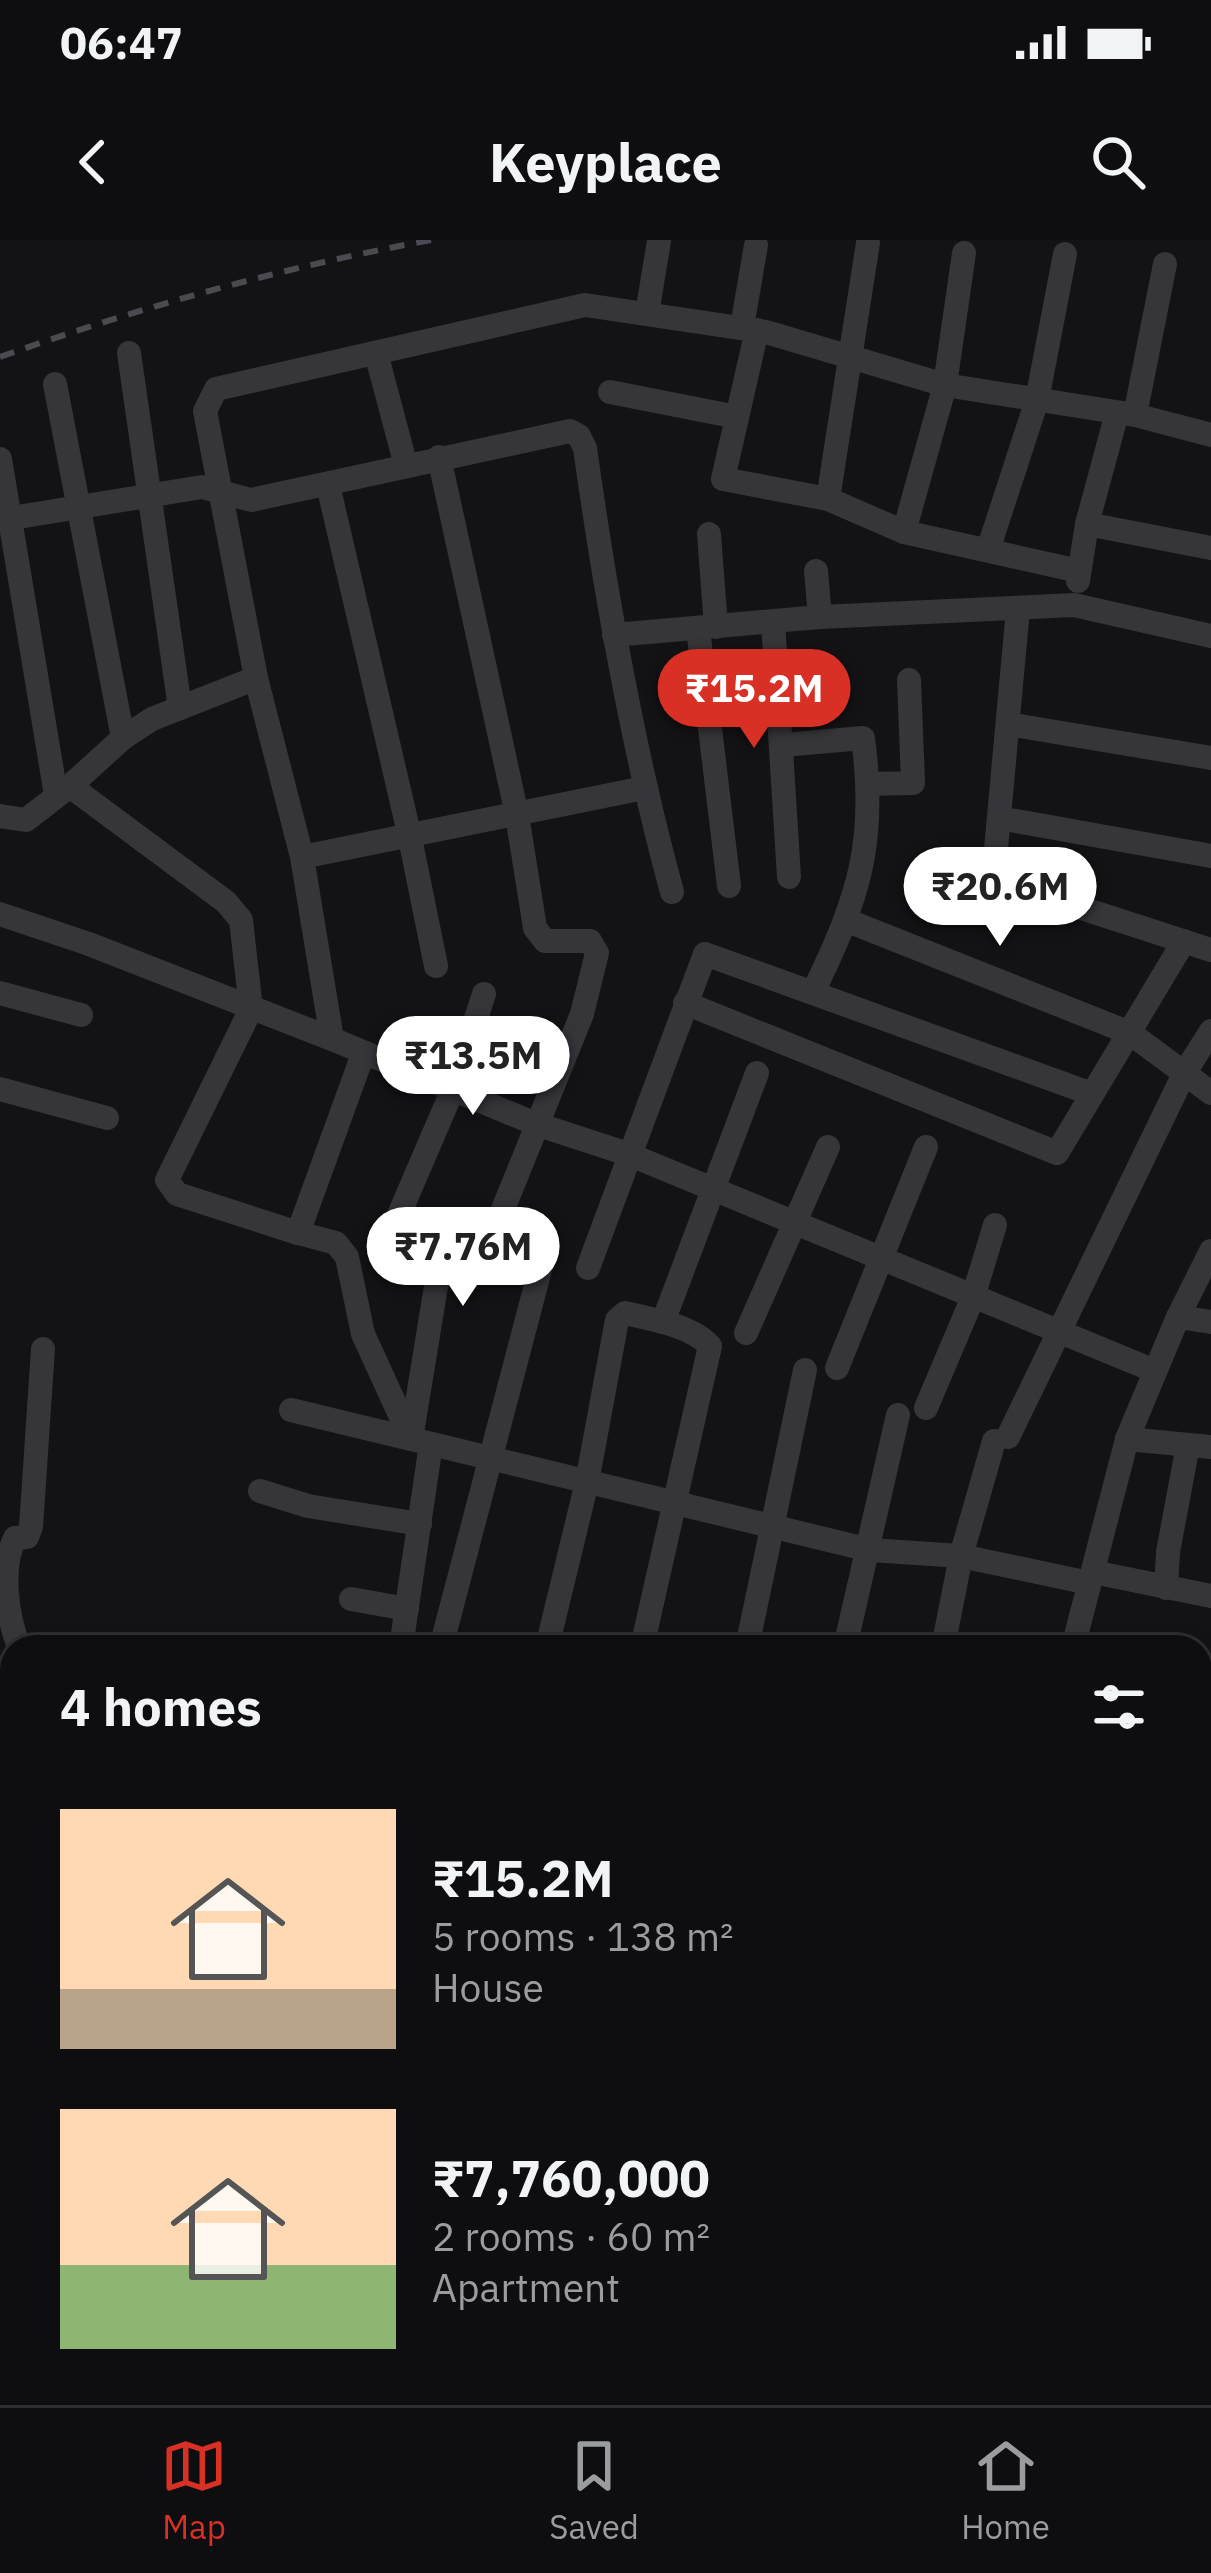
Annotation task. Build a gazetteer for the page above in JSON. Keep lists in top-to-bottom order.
{
  "page": {
    "status": "06:47",
    "header": "Keyplace",
    "price": [
      "₹15.2M",
      "₹20.6M",
      "₹13.5M",
      "₹7.76M"
    ],
    "heading": "4 homes",
    "list": [
      {
        "name": "₹15.2M",
        "note": "5 rooms · 138 m² · House"
      },
      {
        "name": "₹7,760,000",
        "note": "2 rooms · 60 m² · Apartment"
      }
    ],
    "tabs": ["Map", "Saved", "Home"]
  }
}
